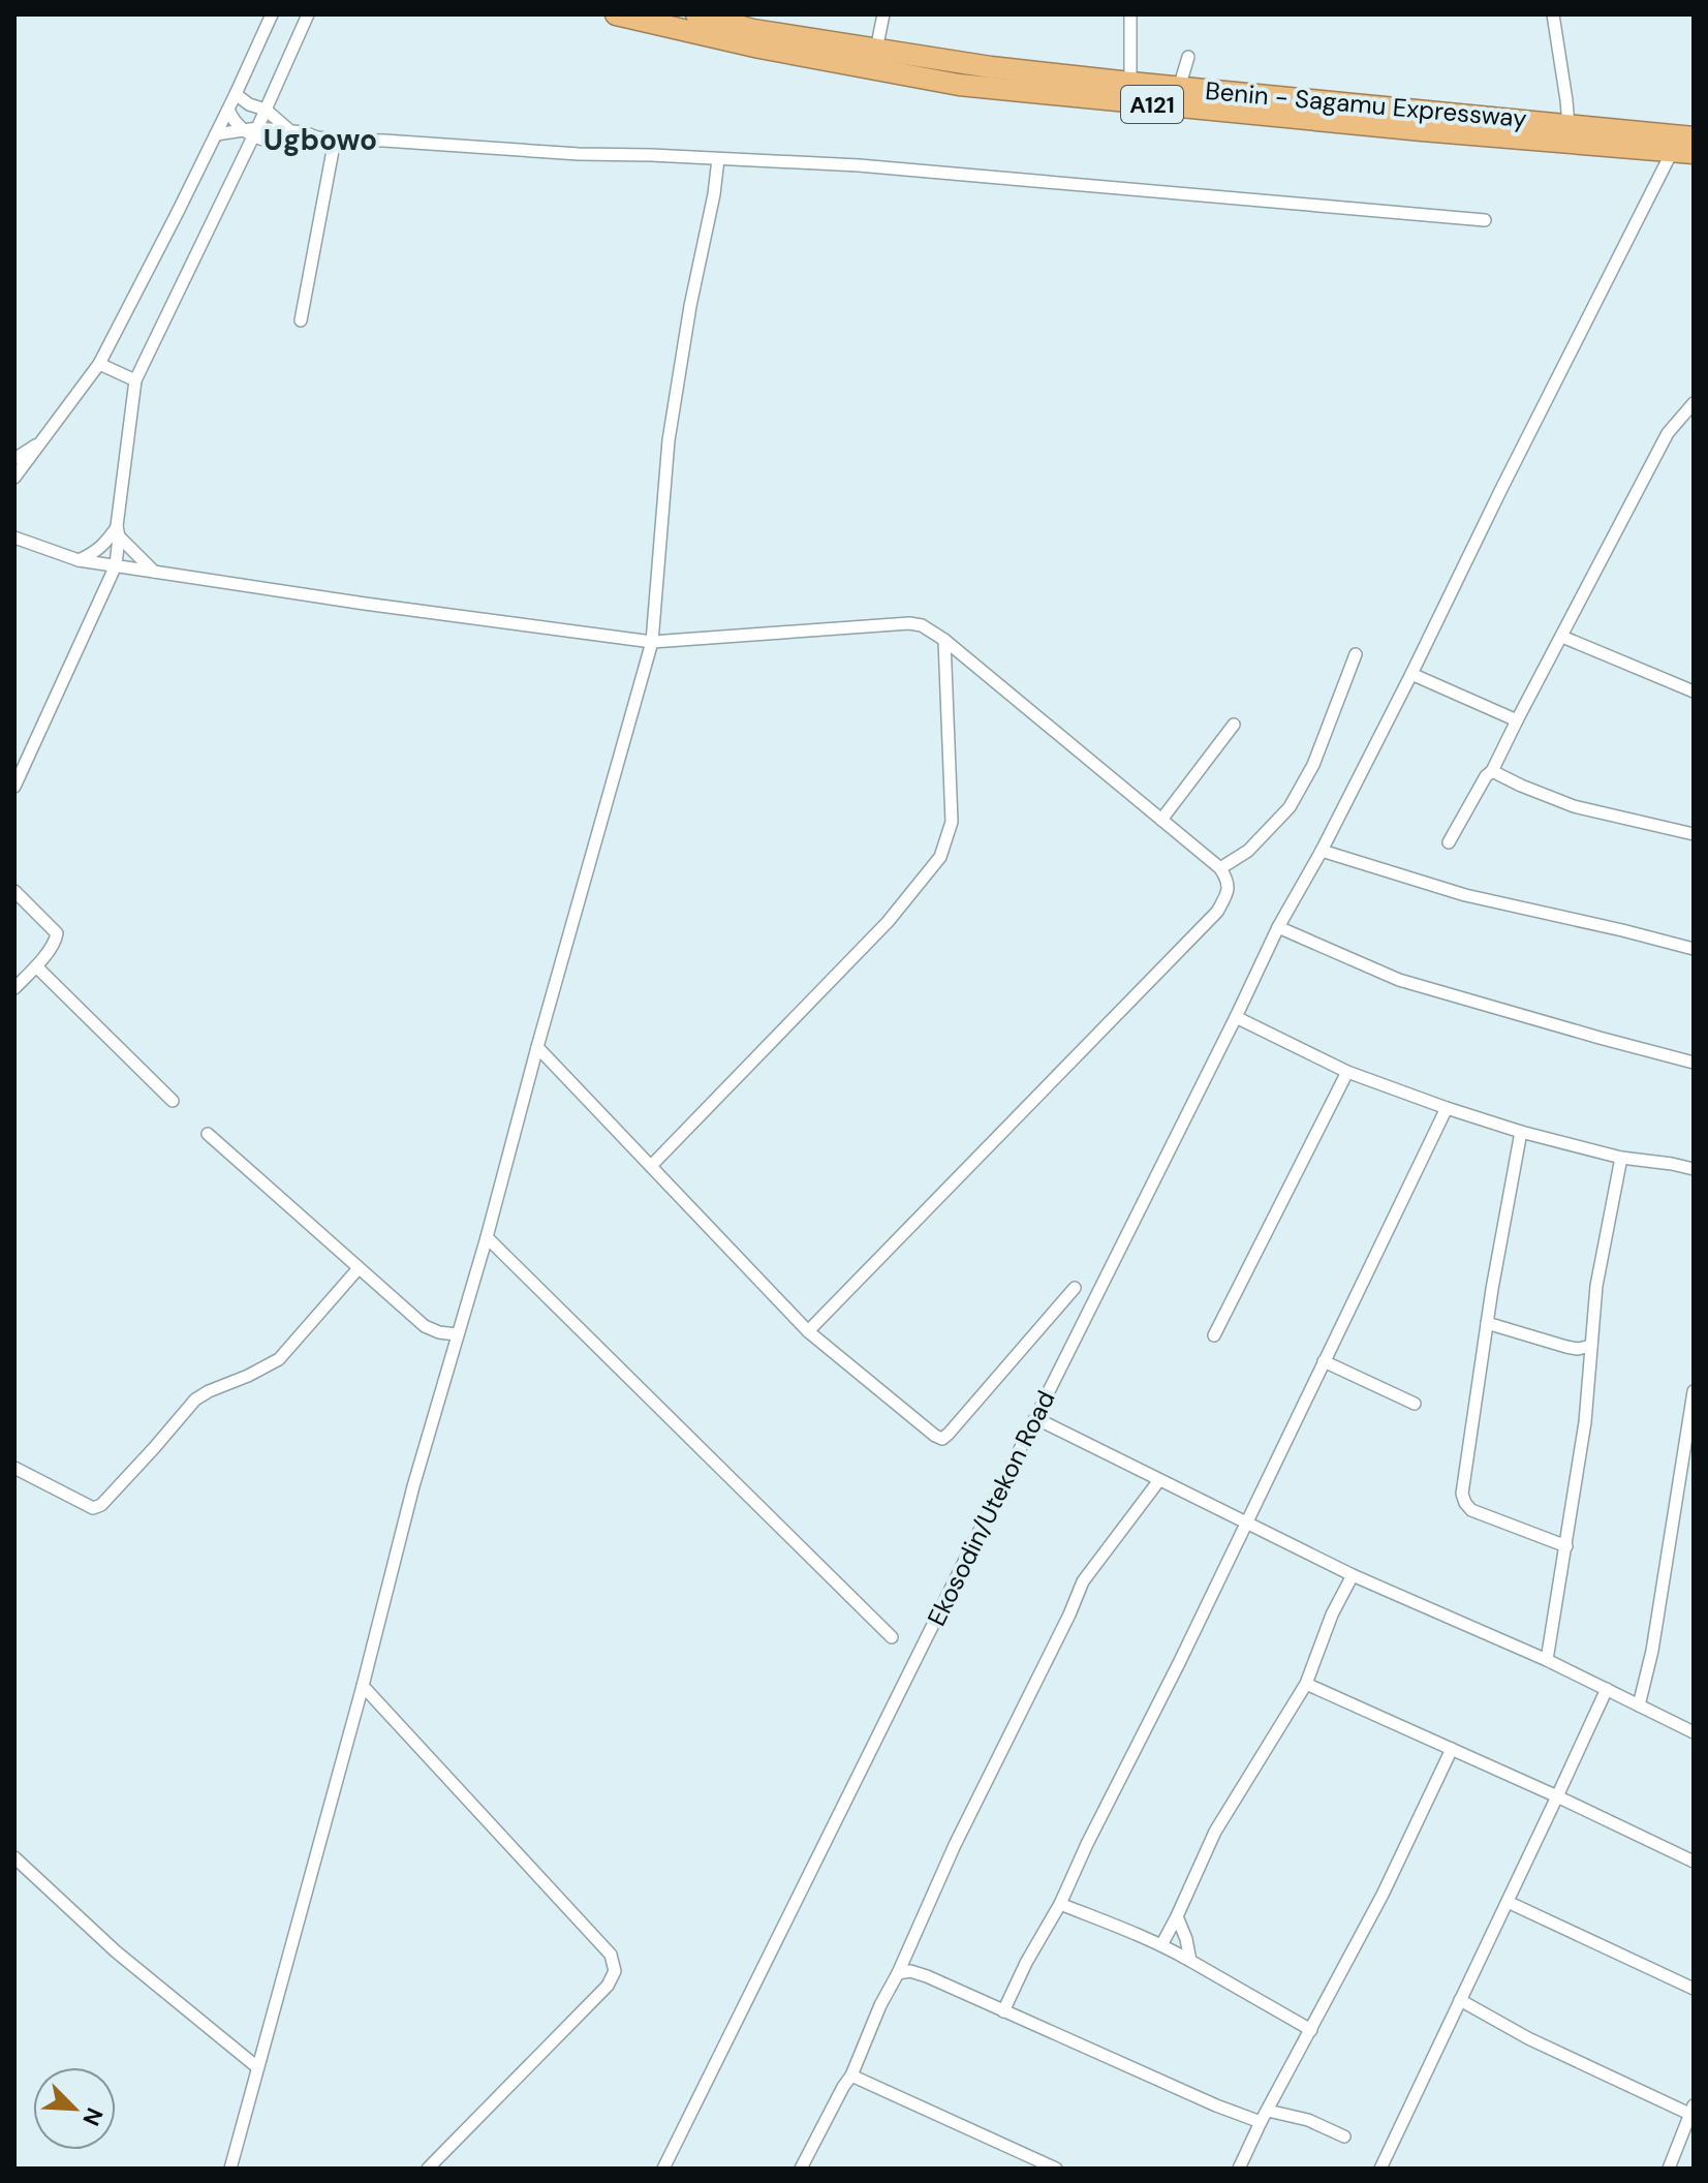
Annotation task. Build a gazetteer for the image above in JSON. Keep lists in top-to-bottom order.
{
  "streets": {
    "highway": ["A121", "Benin - Sagamu Expressway"],
    "street": ["Ekosodin/Utekon Road"]
  },
  "crossings": [
    ["A121", "Benin - Sagamu Expressway"],
    ["A121", "Ekosodin/Utekon Road"]
  ],
  "districts": ["Ugbowo"],
  "north": "bottom right"
}
